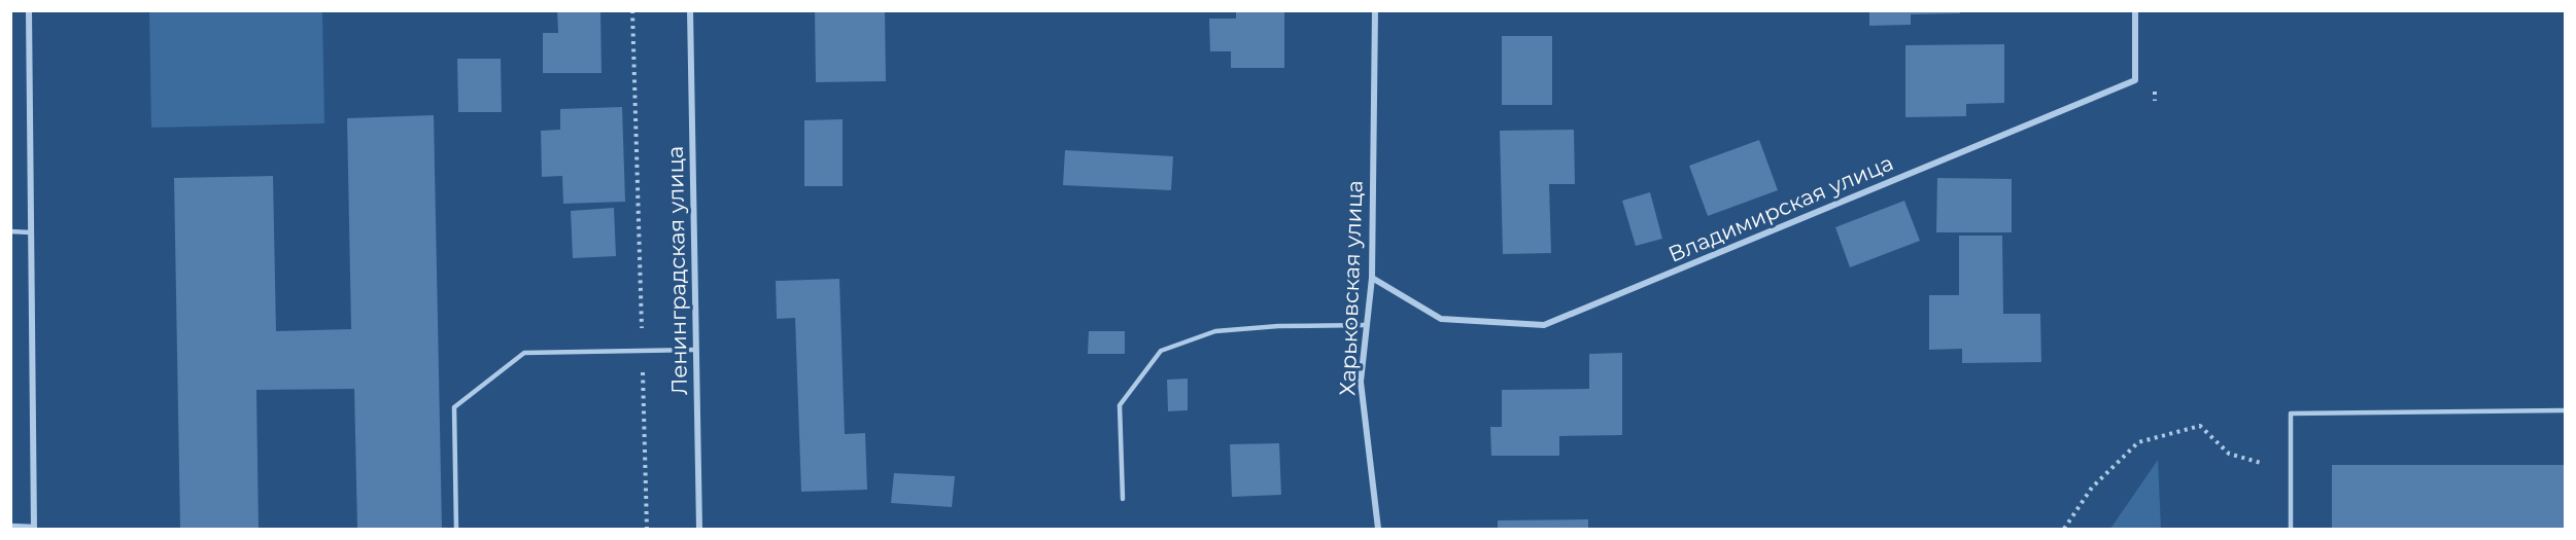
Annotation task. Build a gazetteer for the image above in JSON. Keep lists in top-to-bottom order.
{
  "streets": {
    "street": ["Владимирская улица", "Ленинградская улица", "Харьковская улица"]
  },
  "crossings": [
    ["Владимирская улица", "Харьковская улица"]
  ]
}
